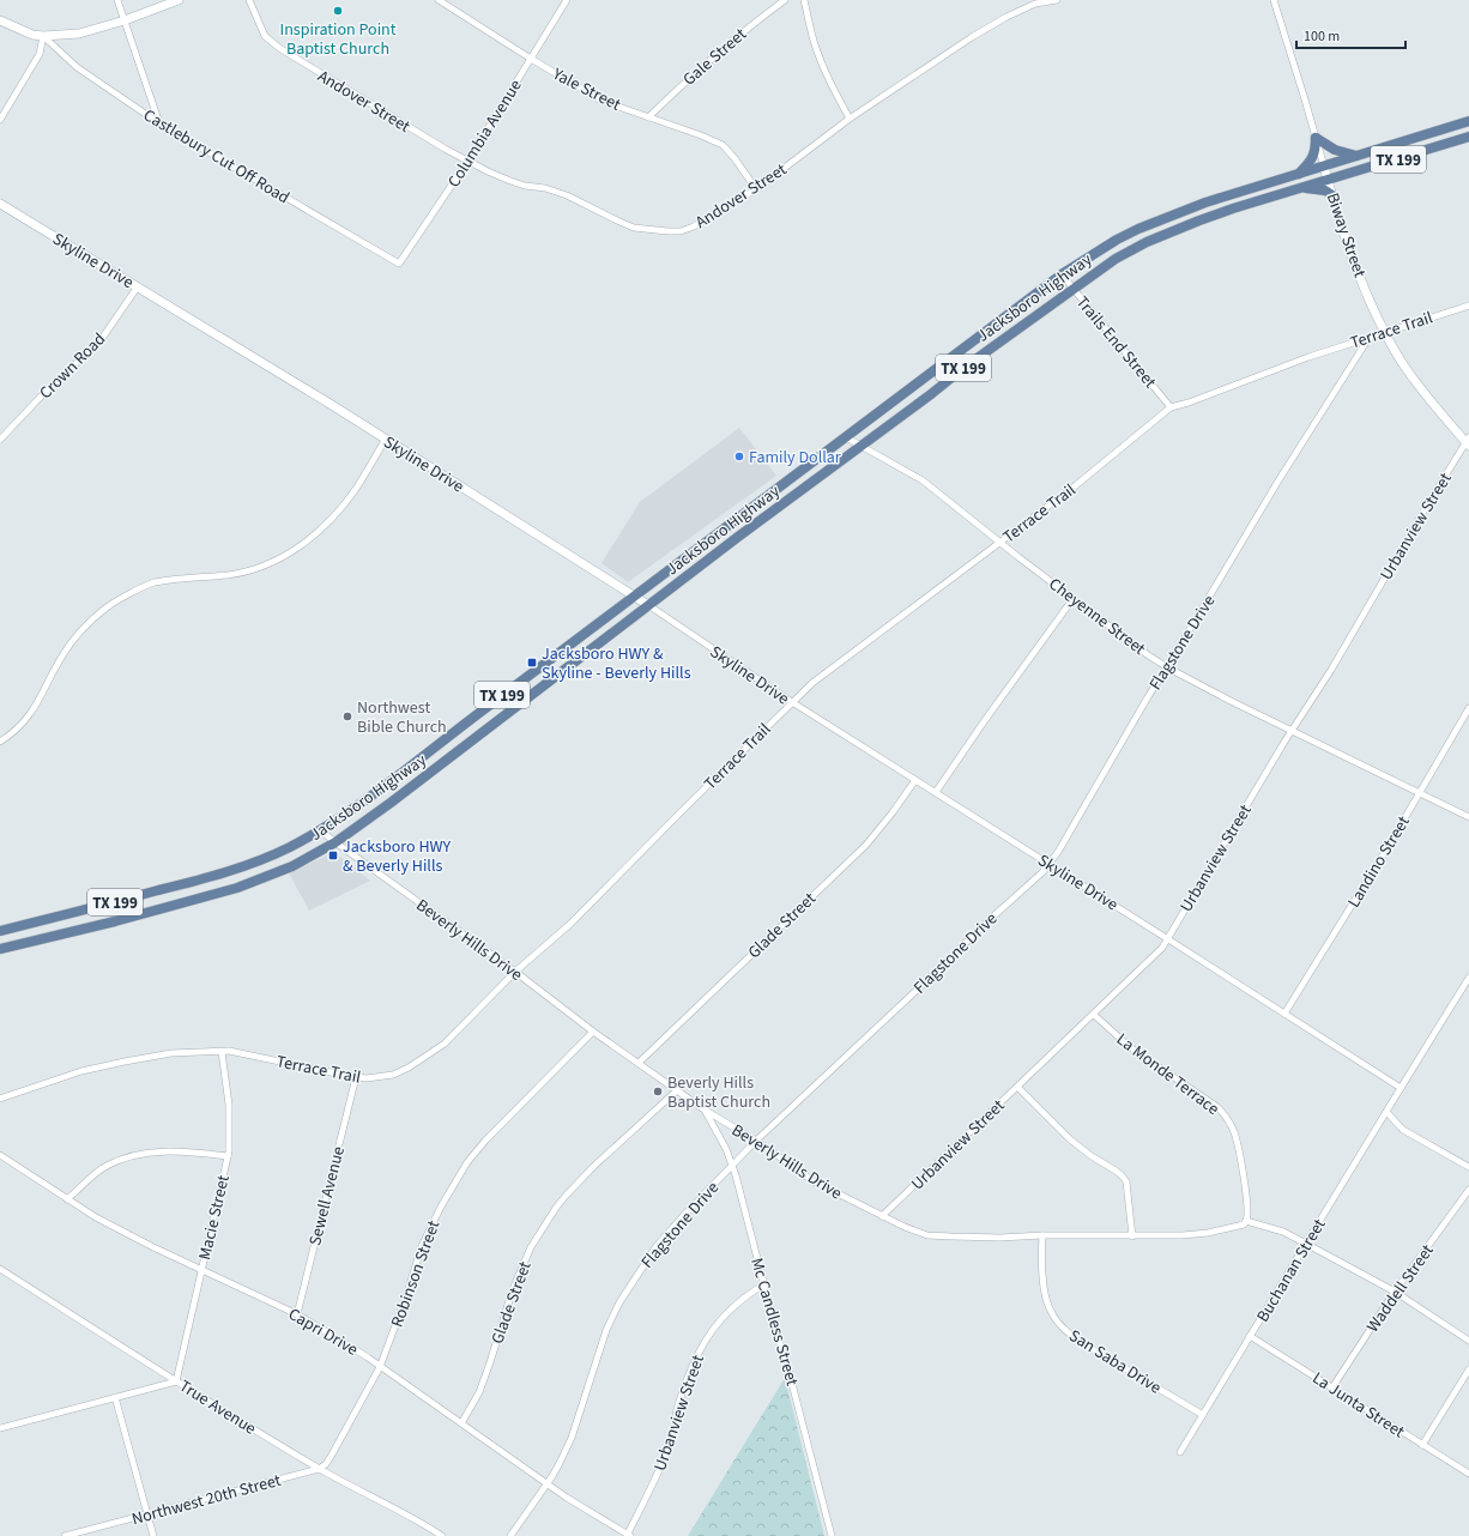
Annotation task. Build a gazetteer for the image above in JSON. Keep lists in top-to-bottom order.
{
  "streets": {
    "main road": ["TX 199", "Jacksboro Highway"],
    "street": [
      "Gale Street",
      "Yale Street",
      "Andover Street",
      "Columbia Avenue",
      "Castlebury Cut Off Road",
      "Biway Street",
      "Skyline Drive",
      "Terrace Trail",
      "Trails End Street",
      "Crown Road",
      "Urbanview Street",
      "Cheyenne Street",
      "Flagstone Drive",
      "Landino Street",
      "Glade Street",
      "Beverly Hills Drive",
      "La Monde Terrace",
      "Sewell Avenue",
      "Macie Street",
      "Buchanan Street",
      "Robinson Street",
      "Waddell Street",
      "Mc Candless Street",
      "Capri Drive",
      "San Saba Drive",
      "La Junta Street",
      "True Avenue",
      "Northwest 20th Street"
    ]
  },
  "crossings": [
    ["Gale Street", "Yale Street"],
    ["Yale Street", "Andover Street"],
    ["Yale Street", "Columbia Avenue"],
    ["Andover Street", "Columbia Avenue"],
    ["Columbia Avenue", "Castlebury Cut Off Road"],
    ["Biway Street", "Jacksboro Highway"],
    ["Biway Street", "Terrace Trail"],
    ["Biway Street", "Urbanview Street"],
    ["Skyline Drive", "Jacksboro Highway"],
    ["Skyline Drive", "Terrace Trail"],
    ["Skyline Drive", "Crown Road"],
    ["Skyline Drive", "Urbanview Street"],
    ["Skyline Drive", "Flagstone Drive"],
    ["Skyline Drive", "Landino Street"],
    ["Skyline Drive", "Glade Street"],
    ["Skyline Drive", "Buchanan Street"],
    ["Jacksboro Highway", "Trails End Street"],
    ["Jacksboro Highway", "Cheyenne Street"],
    ["Jacksboro Highway", "Beverly Hills Drive"],
    ["Terrace Trail", "Trails End Street"],
    ["Terrace Trail", "Cheyenne Street"],
    ["Terrace Trail", "Flagstone Drive"],
    ["Terrace Trail", "Beverly Hills Drive"],
    ["Terrace Trail", "Sewell Avenue"],
    ["Terrace Trail", "Macie Street"],
    ["Urbanview Street", "Cheyenne Street"],
    ["Urbanview Street", "Beverly Hills Drive"],
    ["Urbanview Street", "La Monde Terrace"],
    ["Urbanview Street", "Mc Candless Street"],
    ["Urbanview Street", "Capri Drive"],
    ["Cheyenne Street", "Flagstone Drive"],
    ["Cheyenne Street", "Landino Street"],
    ["Flagstone Drive", "Beverly Hills Drive"],
    ["Flagstone Drive", "Mc Candless Street"],
    ["Flagstone Drive", "Capri Drive"],
    ["Glade Street", "Beverly Hills Drive"],
    ["Glade Street", "Capri Drive"],
    ["Beverly Hills Drive", "La Monde Terrace"],
    ["Beverly Hills Drive", "Robinson Street"],
    ["Beverly Hills Drive", "Mc Candless Street"],
    ["Beverly Hills Drive", "San Saba Drive"],
    ["Sewell Avenue", "Capri Drive"],
    ["Macie Street", "Capri Drive"],
    ["Macie Street", "True Avenue"],
    ["Buchanan Street", "San Saba Drive"],
    ["Buchanan Street", "La Junta Street"],
    ["Robinson Street", "Capri Drive"],
    ["Robinson Street", "True Avenue"],
    ["Robinson Street", "Northwest 20th Street"],
    ["Waddell Street", "La Junta Street"],
    ["True Avenue", "Northwest 20th Street"]
  ],
  "places": {
    "other": [
      "Inspiration Point Baptist Church",
      "Family Dollar",
      "Northwest Bible Church",
      "Beverly Hills Baptist Church"
    ],
    "transit": ["Jacksboro HWY & Skyline - Beverly Hills", "Jacksboro HWY & Beverly Hills"]
  },
  "scale_bar": "100 m"
}
